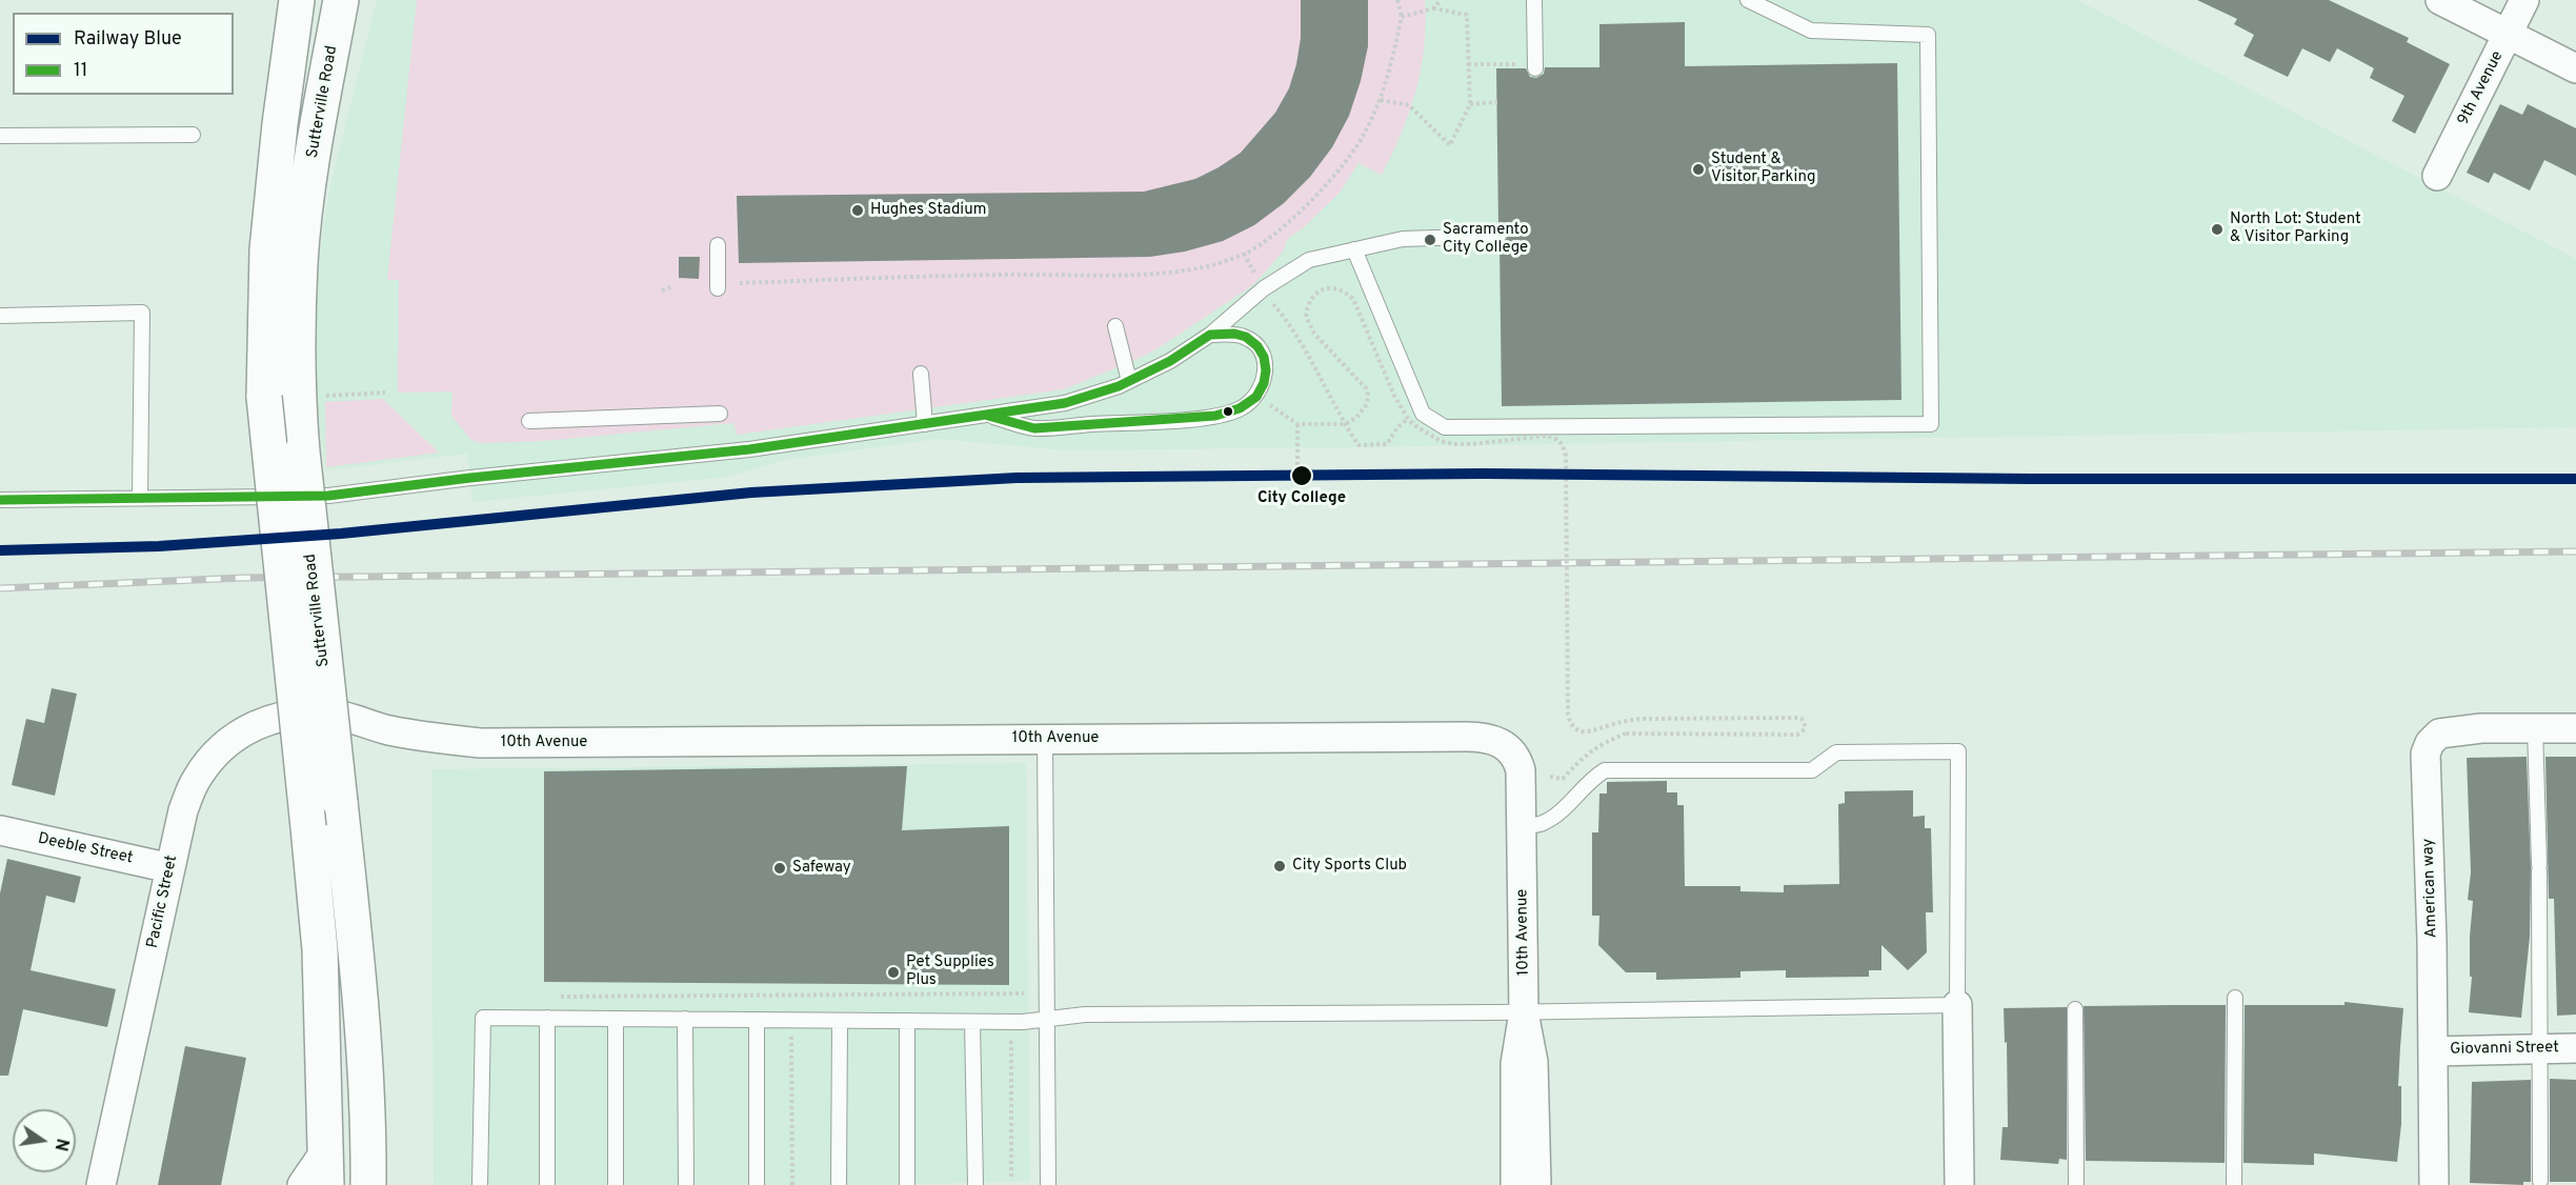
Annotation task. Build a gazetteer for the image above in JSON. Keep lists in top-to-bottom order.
{
  "streets": {
    "main road": ["Sutterville Road"],
    "street": [
      "9th Avenue",
      "10th Avenue",
      "Deeble Street",
      "American way",
      "Pacific Street",
      "Giovanni Street"
    ]
  },
  "crossings": [
    ["10th Avenue", "Pacific Street"],
    ["Deeble Street", "Pacific Street"],
    ["American way", "Giovanni Street"]
  ],
  "places": [
    "Student & Visitor Parking",
    "Hughes Stadium",
    "North Lot: Student & Visitor Parking",
    "Sacramento City College",
    "City College",
    "City Sports Club",
    "Safeway",
    "Pet Supplies Plus"
  ],
  "lines": ["transit line 11", "rail line Blue"],
  "legend": ["Railway Blue", "11"],
  "north": "right"
}
